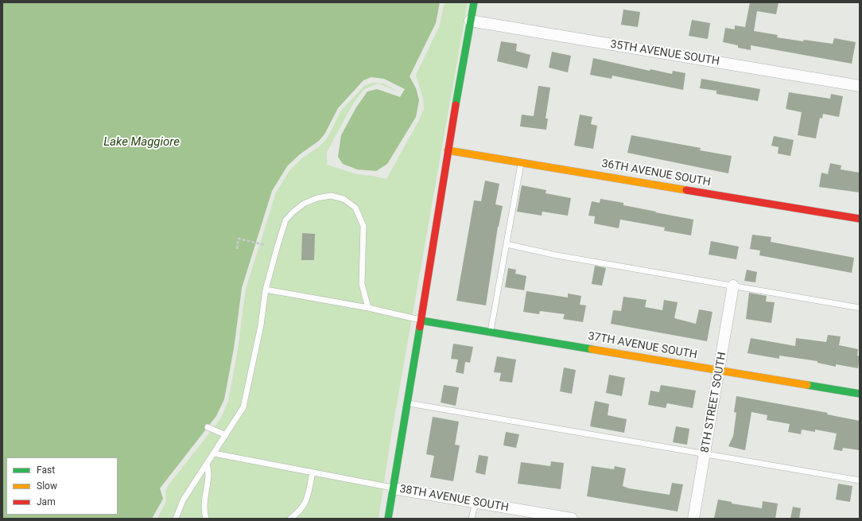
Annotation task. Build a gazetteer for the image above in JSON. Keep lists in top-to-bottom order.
{
  "streets": {
    "street": [
      "35TH AVENUE SOUTH",
      "36TH AVENUE SOUTH",
      "37TH AVENUE SOUTH",
      "8TH STREET SOUTH",
      "38TH AVENUE SOUTH"
    ]
  },
  "crossings": [
    ["37TH AVENUE SOUTH", "8TH STREET SOUTH"]
  ],
  "water": ["Lake Maggiore"],
  "legend": ["Fast", "Slow", "Jam"]
}
